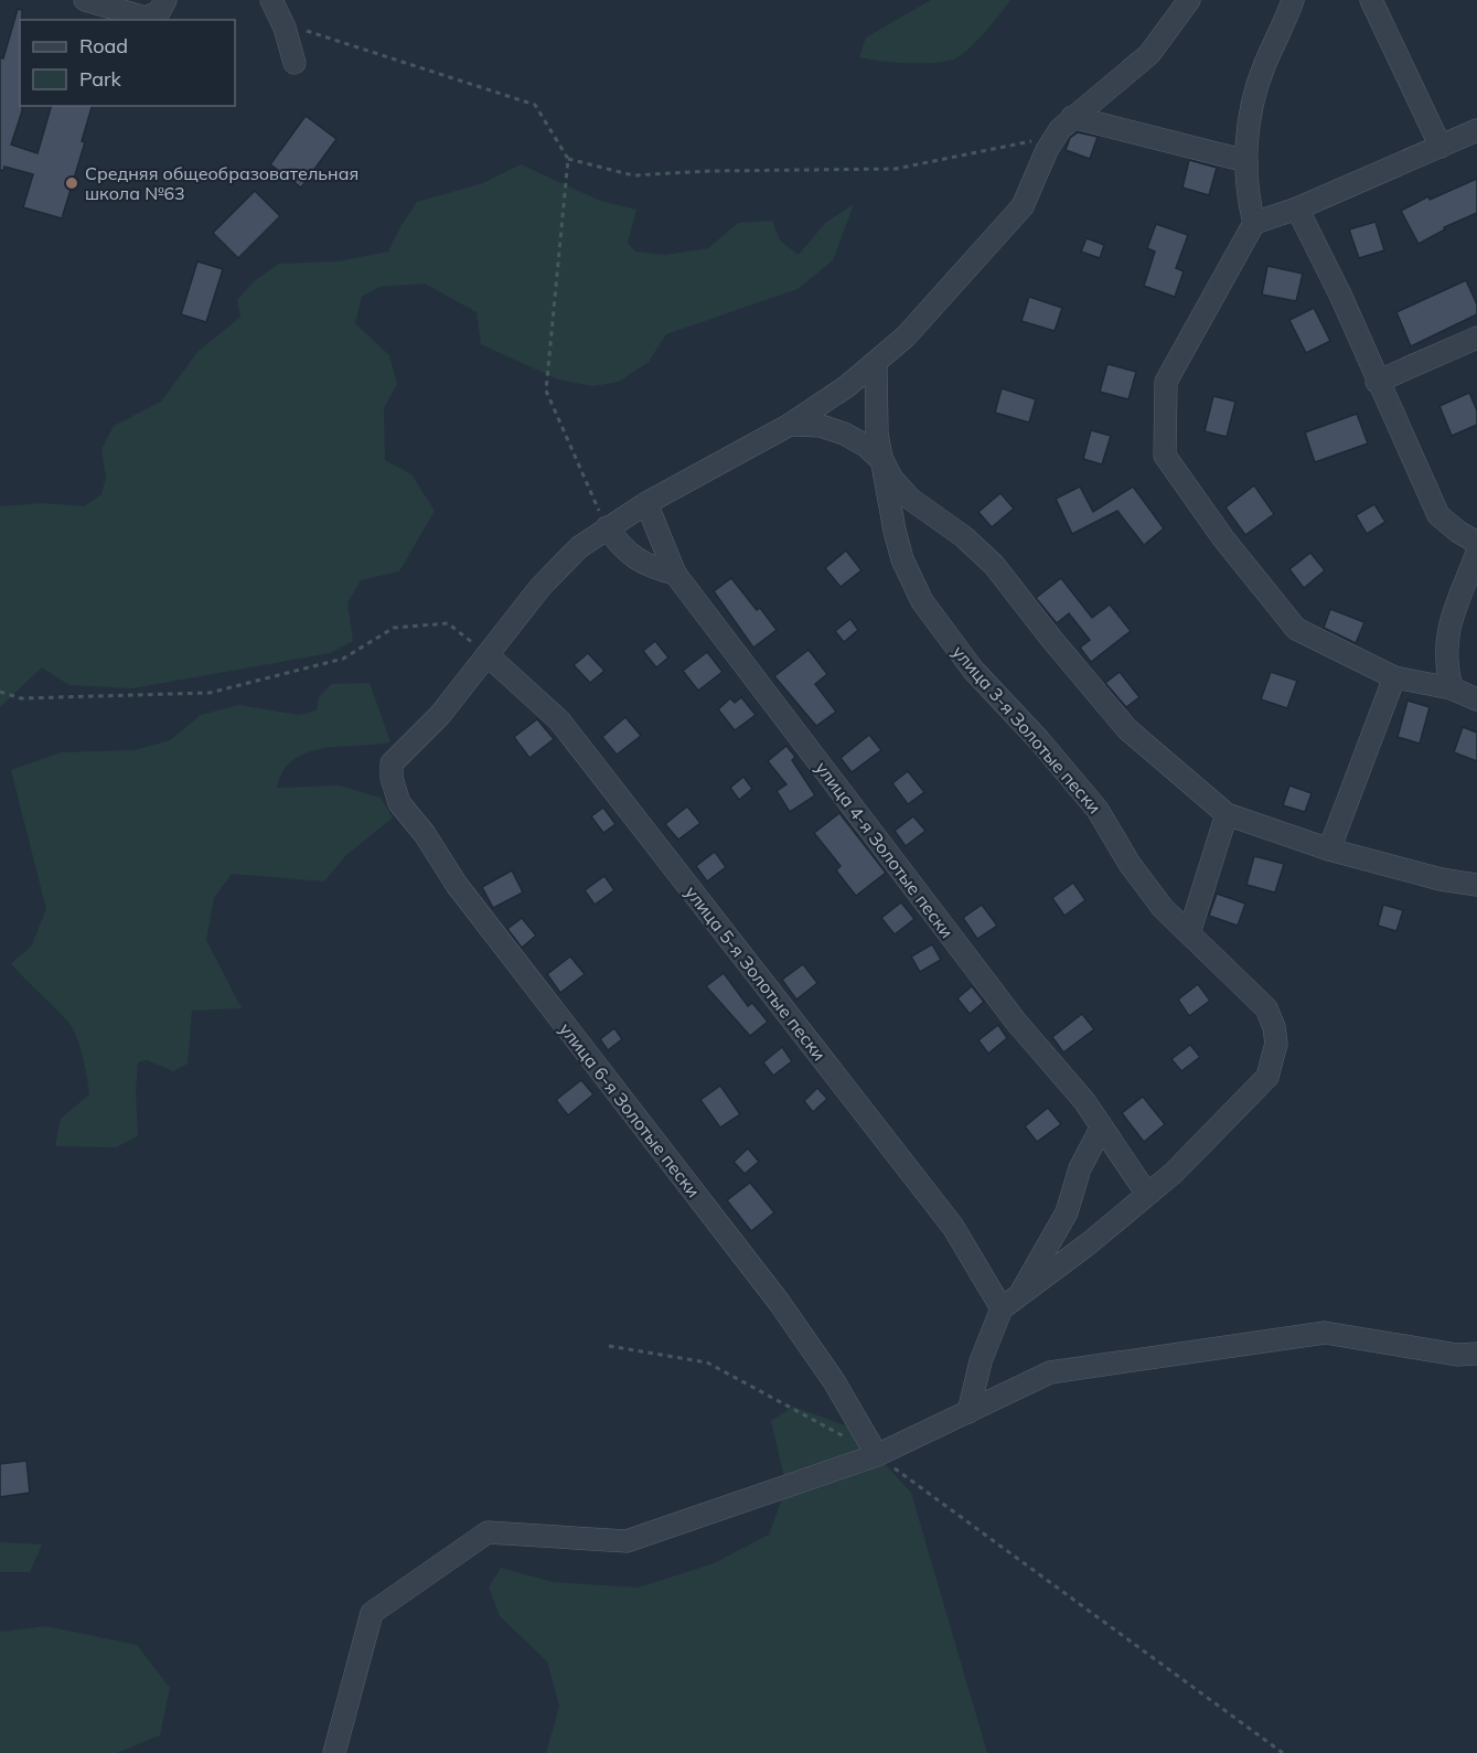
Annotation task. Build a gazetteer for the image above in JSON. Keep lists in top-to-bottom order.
{
  "streets": {
    "street": [
      "улица 3-я Золотые пески",
      "улица 4-я Золотые пески",
      "улица 5-я Золотые пески",
      "улица 6-я Золотые пески"
    ]
  },
  "crossings": [
    ["улица 3-я Золотые пески", "улица 4-я Золотые пески"],
    ["улица 3-я Золотые пески", "улица 5-я Золотые пески"],
    ["улица 5-я Золотые пески", "улица 6-я Золотые пески"]
  ],
  "places": ["Средняя общеобразовательная школа №63"],
  "legend": ["Road", "Park"]
}
